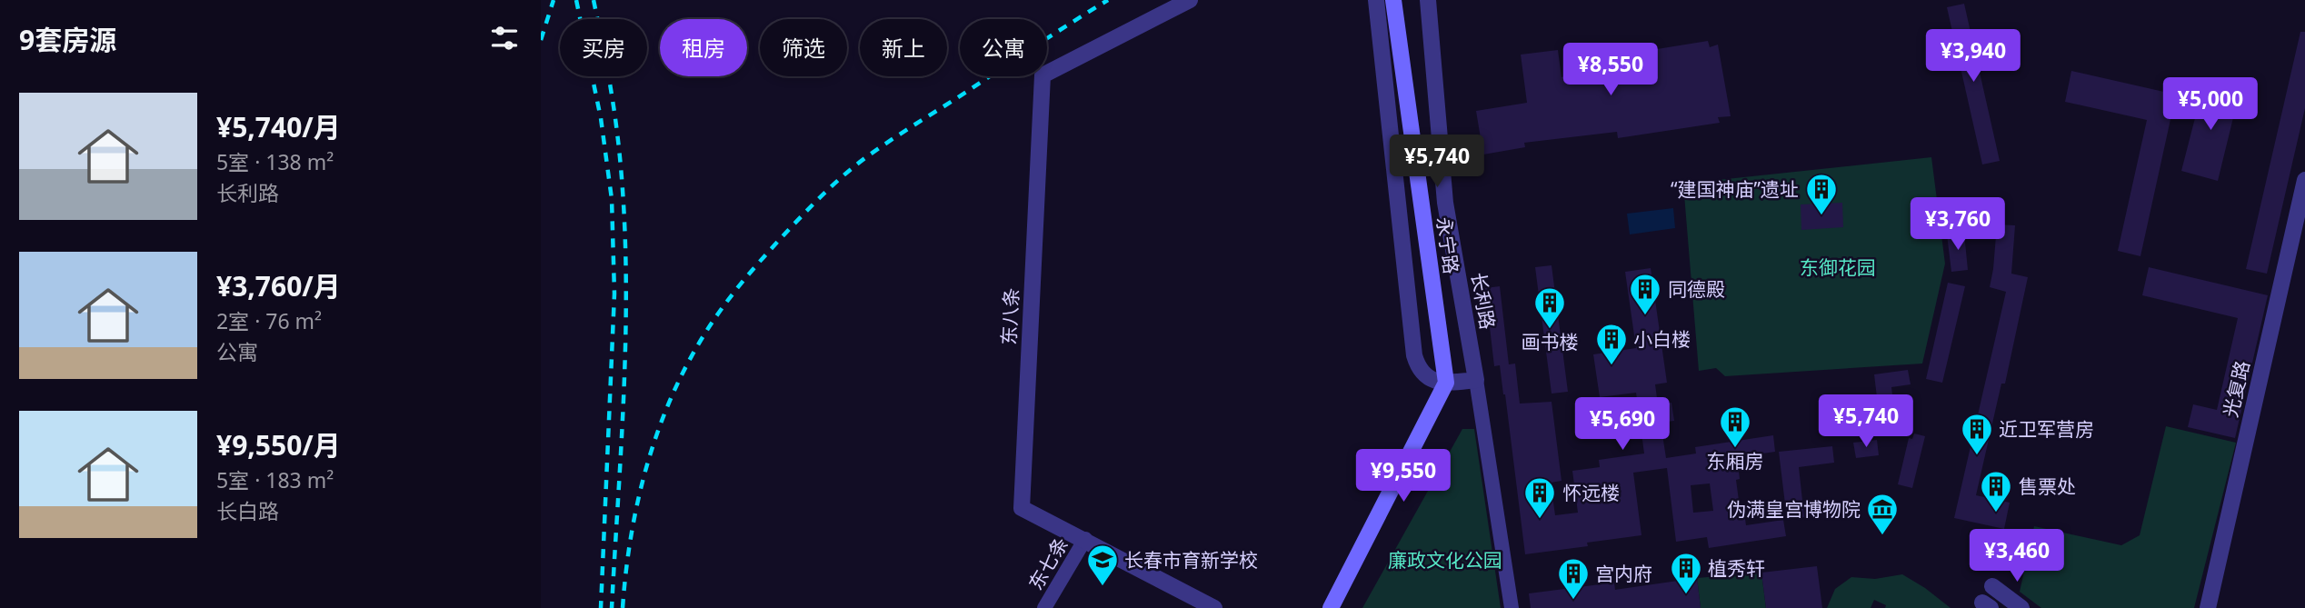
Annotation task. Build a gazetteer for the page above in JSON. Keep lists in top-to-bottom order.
{
  "streets": {
    "main road": ["永宁路"],
    "street": [
      "长利路",
      "东八条",
      "光复路",
      "东七条"
    ]
  },
  "crossings": [
    ["东八条", "东七条"]
  ],
  "parks": ["东御花园", "廉政文化公园"],
  "places": {
    "building": [
      "“建国神庙”遗址",
      "同德殿",
      "画书楼",
      "小白楼",
      "东厢房",
      "近卫军营房",
      "售票处",
      "怀远楼",
      "植秀轩",
      "宫内府"
    ],
    "museum": ["伪满皇宫博物院"],
    "school or university": ["长春市育新学校"]
  },
  "page": {
    "heading": "9套房源",
    "chip": [
      "买房",
      "租房",
      "筛选",
      "新上",
      "公寓"
    ],
    "price": [
      "¥3,940",
      "¥8,550",
      "¥5,000",
      "¥5,740",
      "¥3,760",
      "¥5,740",
      "¥5,690",
      "¥9,550",
      "¥3,460"
    ],
    "list": [
      {
        "name": "¥5,740/月",
        "note": "5室 · 138 m² · 长利路"
      },
      {
        "name": "¥3,760/月",
        "note": "2室 · 76 m² · 公寓"
      },
      {
        "name": "¥9,550/月",
        "note": "5室 · 183 m² · 长白路"
      }
    ]
  }
}
